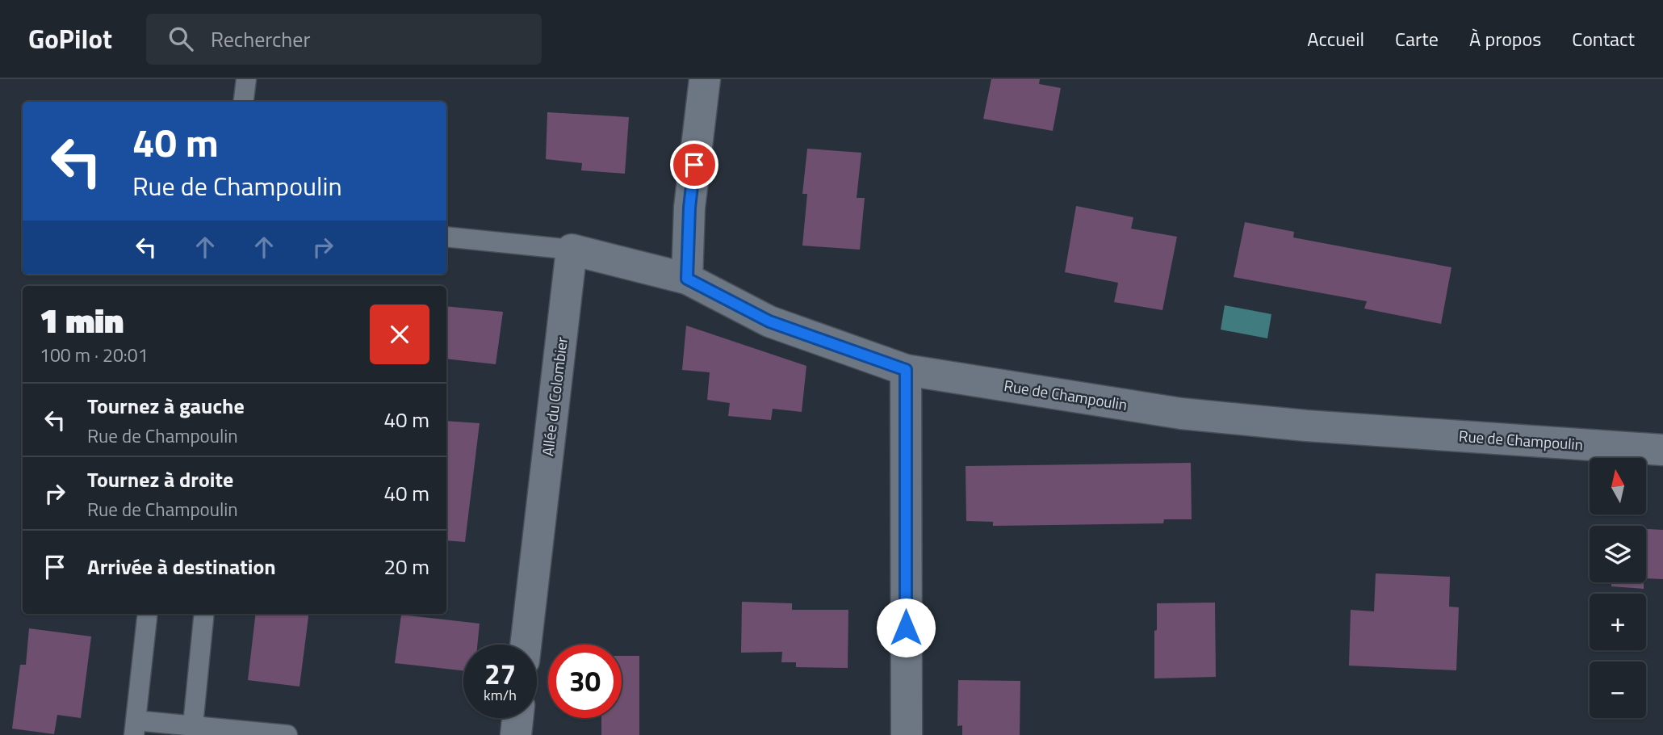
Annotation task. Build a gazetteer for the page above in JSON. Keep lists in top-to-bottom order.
{
  "streets": {
    "street": ["Rue de Champoulin", "Allée du Colombier"]
  },
  "north": "top",
  "page": {
    "header": "GoPilot",
    "search": "Rechercher",
    "nav": [
      "Accueil",
      "Carte",
      "À propos",
      "Contact"
    ],
    "turn": ["40 m", "Rue de Champoulin"],
    "heading": ["1 min", "100 m · 20:01"],
    "list": [
      {
        "name": "Tournez à gauche",
        "note": "Rue de Champoulin",
        "value": "40 m"
      },
      {
        "name": "Tournez à droite",
        "note": "Rue de Champoulin",
        "value": "40 m"
      },
      {
        "name": "Arrivée à destination",
        "value": "20 m"
      }
    ],
    "map_buttons": ["+", "−"],
    "speed": "27 km/h",
    "limit": "30"
  }
}
